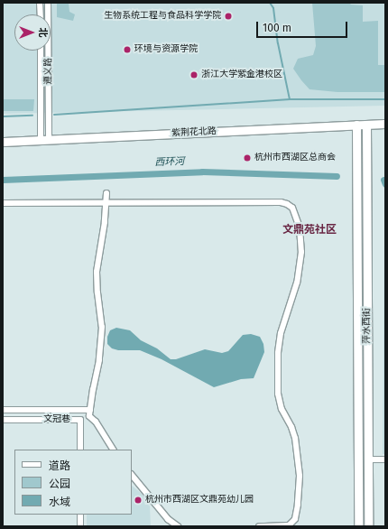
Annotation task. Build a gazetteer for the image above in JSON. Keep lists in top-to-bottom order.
{
  "streets": {
    "main road": ["紫荆花北路", "萍水西街"],
    "street": ["遵义路", "文冠巷"]
  },
  "crossings": [
    ["遵义路", "紫荆花北路"],
    ["紫荆花北路", "萍水西街"]
  ],
  "districts": ["文鼎苑社区"],
  "water": ["西环河"],
  "places": [
    "生物系统工程与食品科学学院",
    "环境与资源学院",
    "浙江大学紫金港校区",
    "杭州市西湖区总商会",
    "杭州市西湖区文鼎苑幼儿园"
  ],
  "legend": ["道路", "公园", "水域"],
  "scale_bar": "100 m",
  "north": "right"
}
